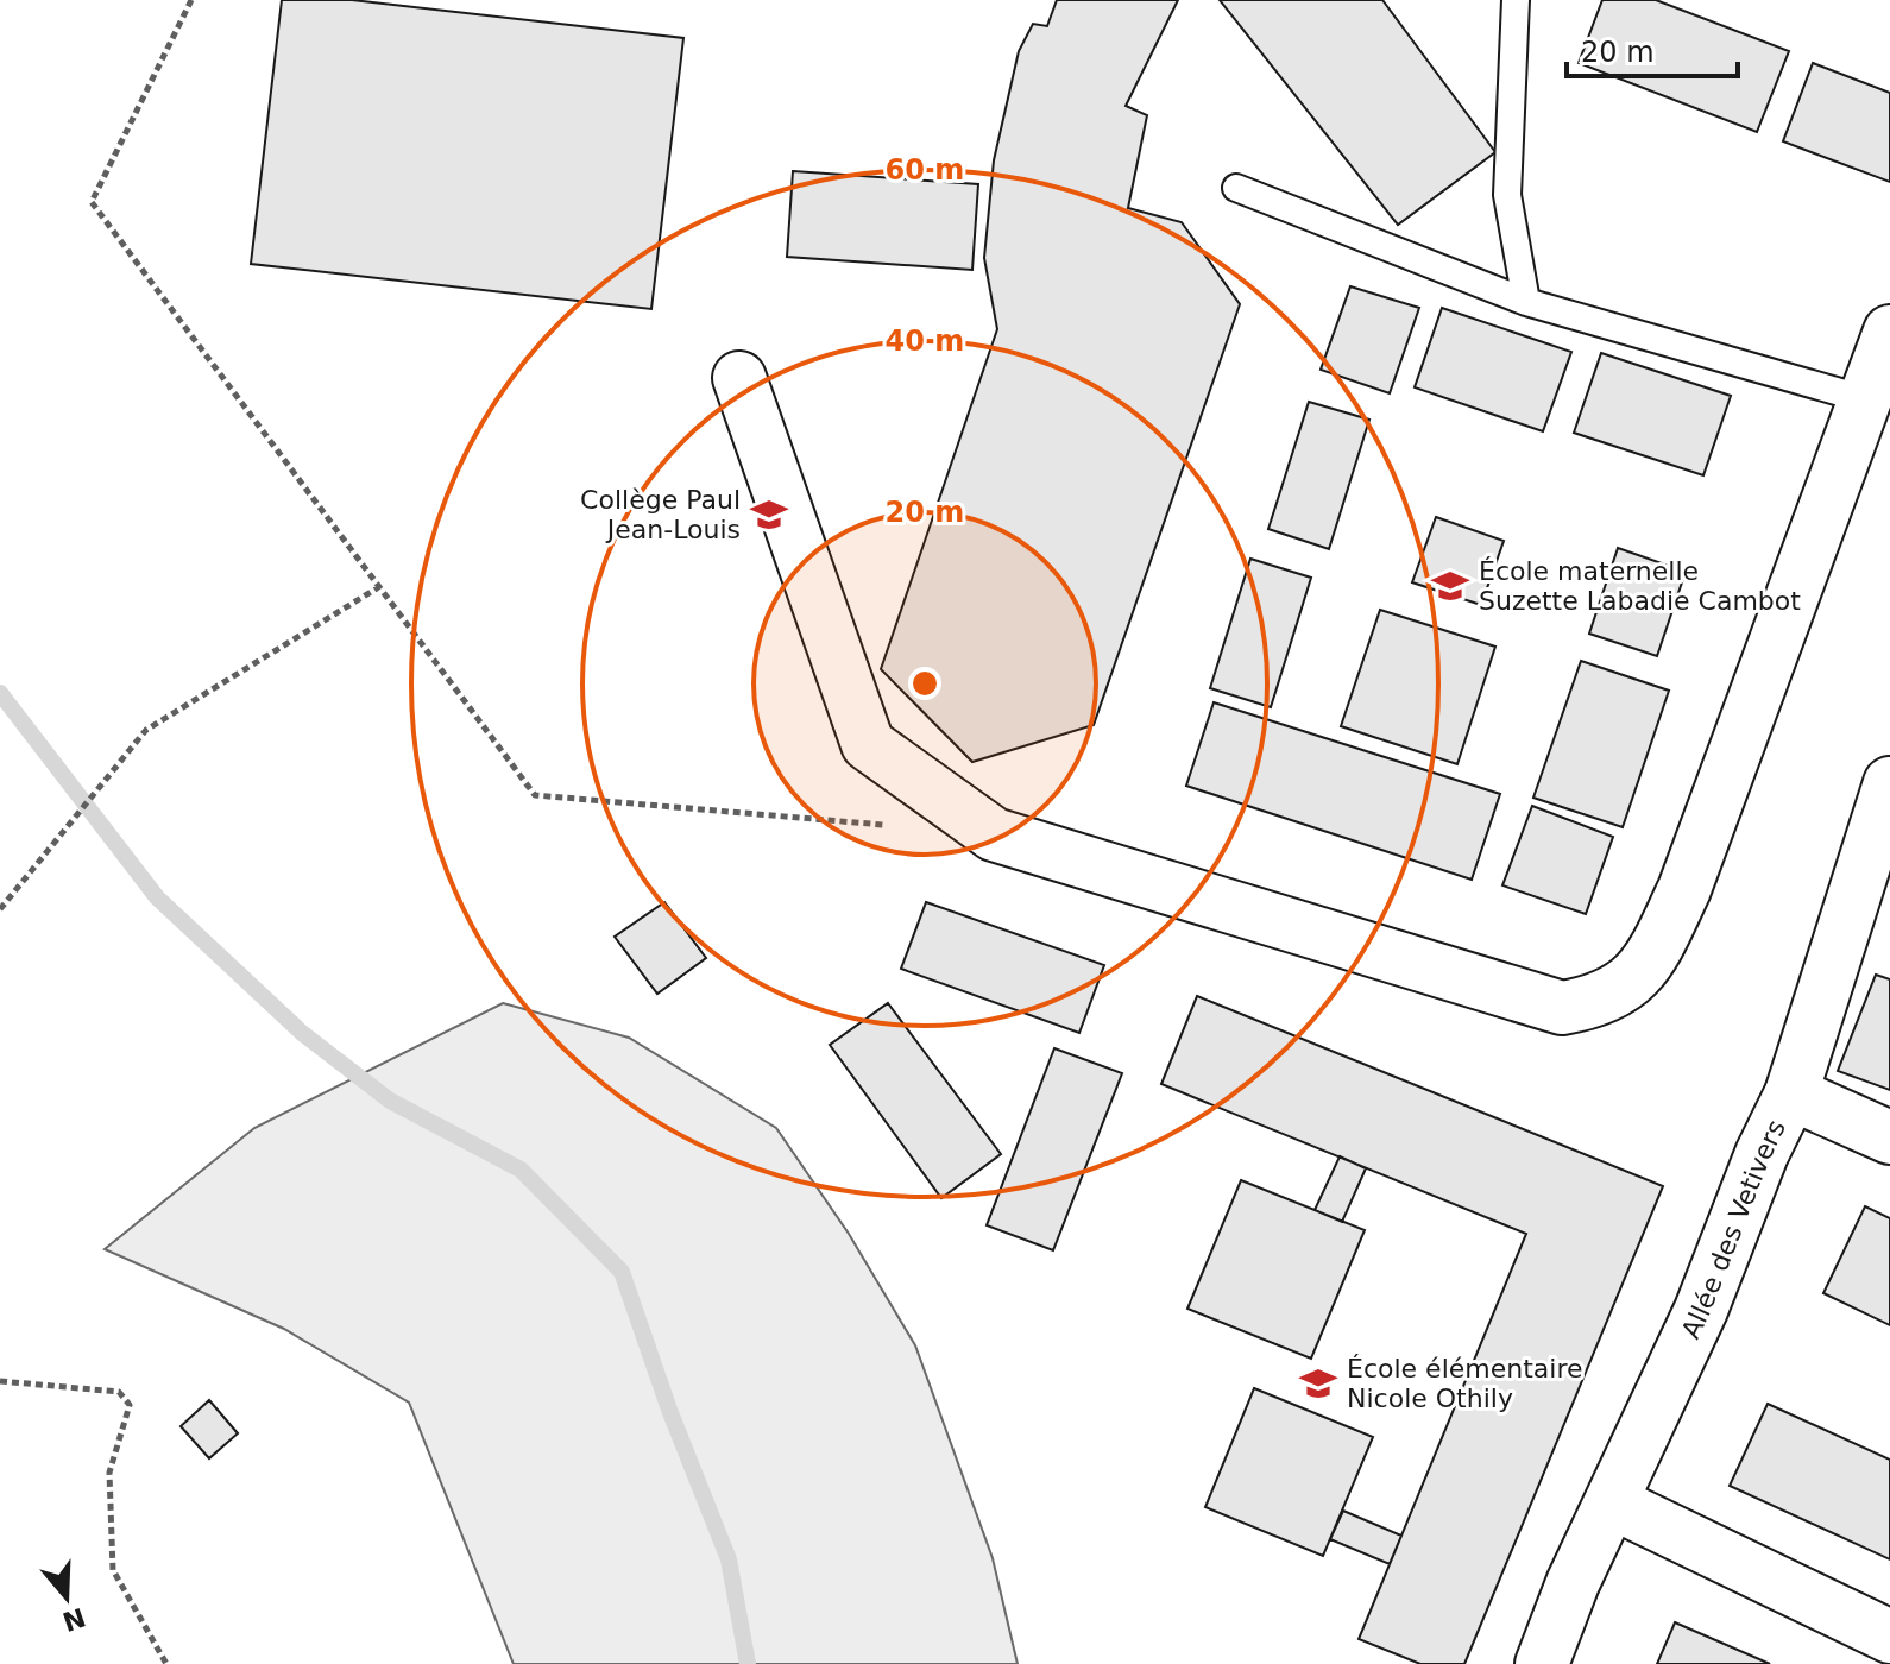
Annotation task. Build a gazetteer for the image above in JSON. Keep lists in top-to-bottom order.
{
  "streets": {
    "street": ["Allée des Vetivers"]
  },
  "places": {
    "school or university": ["Collège Paul Jean-Louis", "École maternelle Suzette Labadie Cambot", "École élémentaire Nicole Othily"]
  },
  "scale_bar": "20 m",
  "north": "bottom",
  "rings": ["60 m", "40 m", "20 m"]
}
